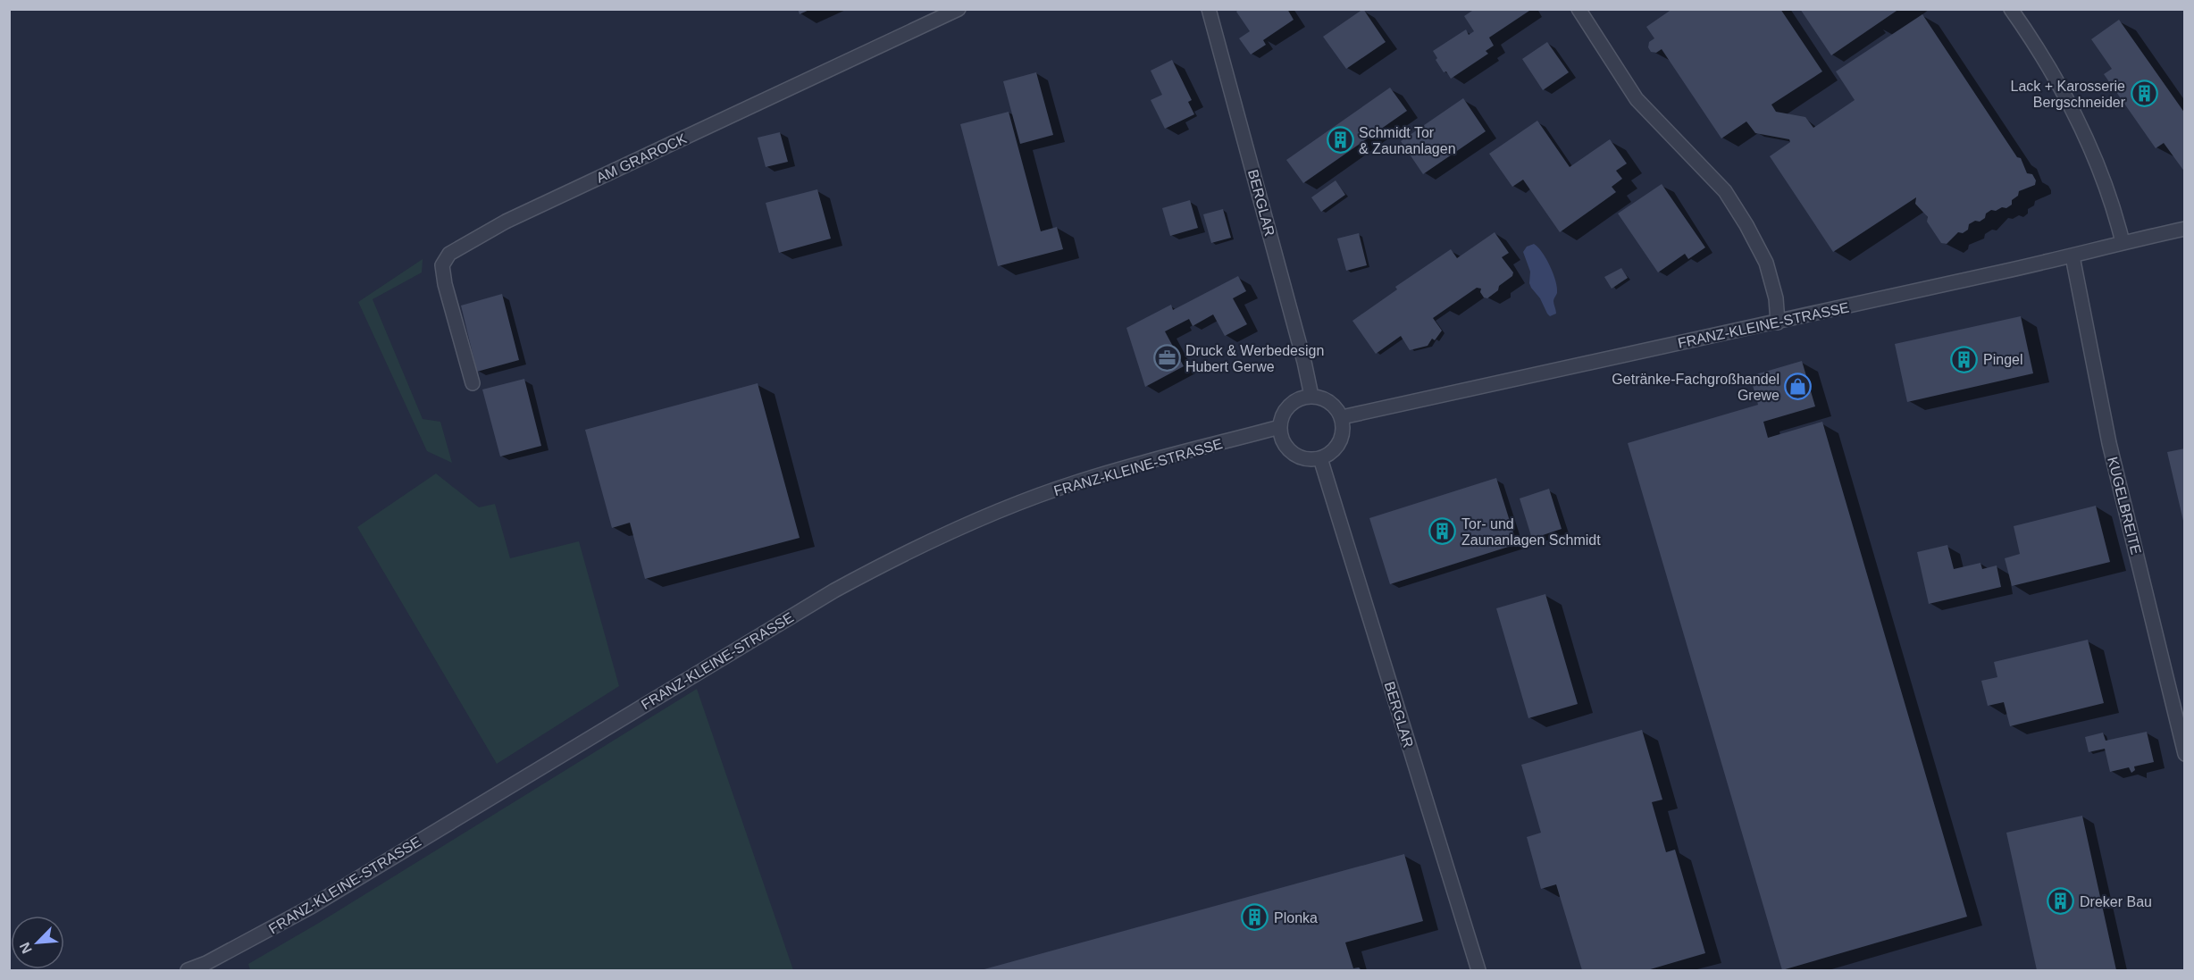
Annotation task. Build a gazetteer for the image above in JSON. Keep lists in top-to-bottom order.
{
  "streets": {
    "street": [
      "AM GRAROCK",
      "BERGLAR",
      "FRANZ-KLEINE-STRASSE",
      "KUGELBREITE"
    ]
  },
  "crossings": [
    ["BERGLAR", "FRANZ-KLEINE-STRASSE"],
    ["FRANZ-KLEINE-STRASSE", "KUGELBREITE"]
  ],
  "places": {
    "building": [
      "Lack + Karosserie Bergschneider",
      "Schmidt Tor & Zaunanlagen",
      "Pingel",
      "Tor- und Zaunanlagen Schmidt",
      "Dreker Bau",
      "Plonka"
    ],
    "office": ["Druck & Werbedesign Hubert Gerwe"],
    "shop": ["Getränke-Fachgroßhandel Grewe"]
  },
  "north": "bottom left"
}
